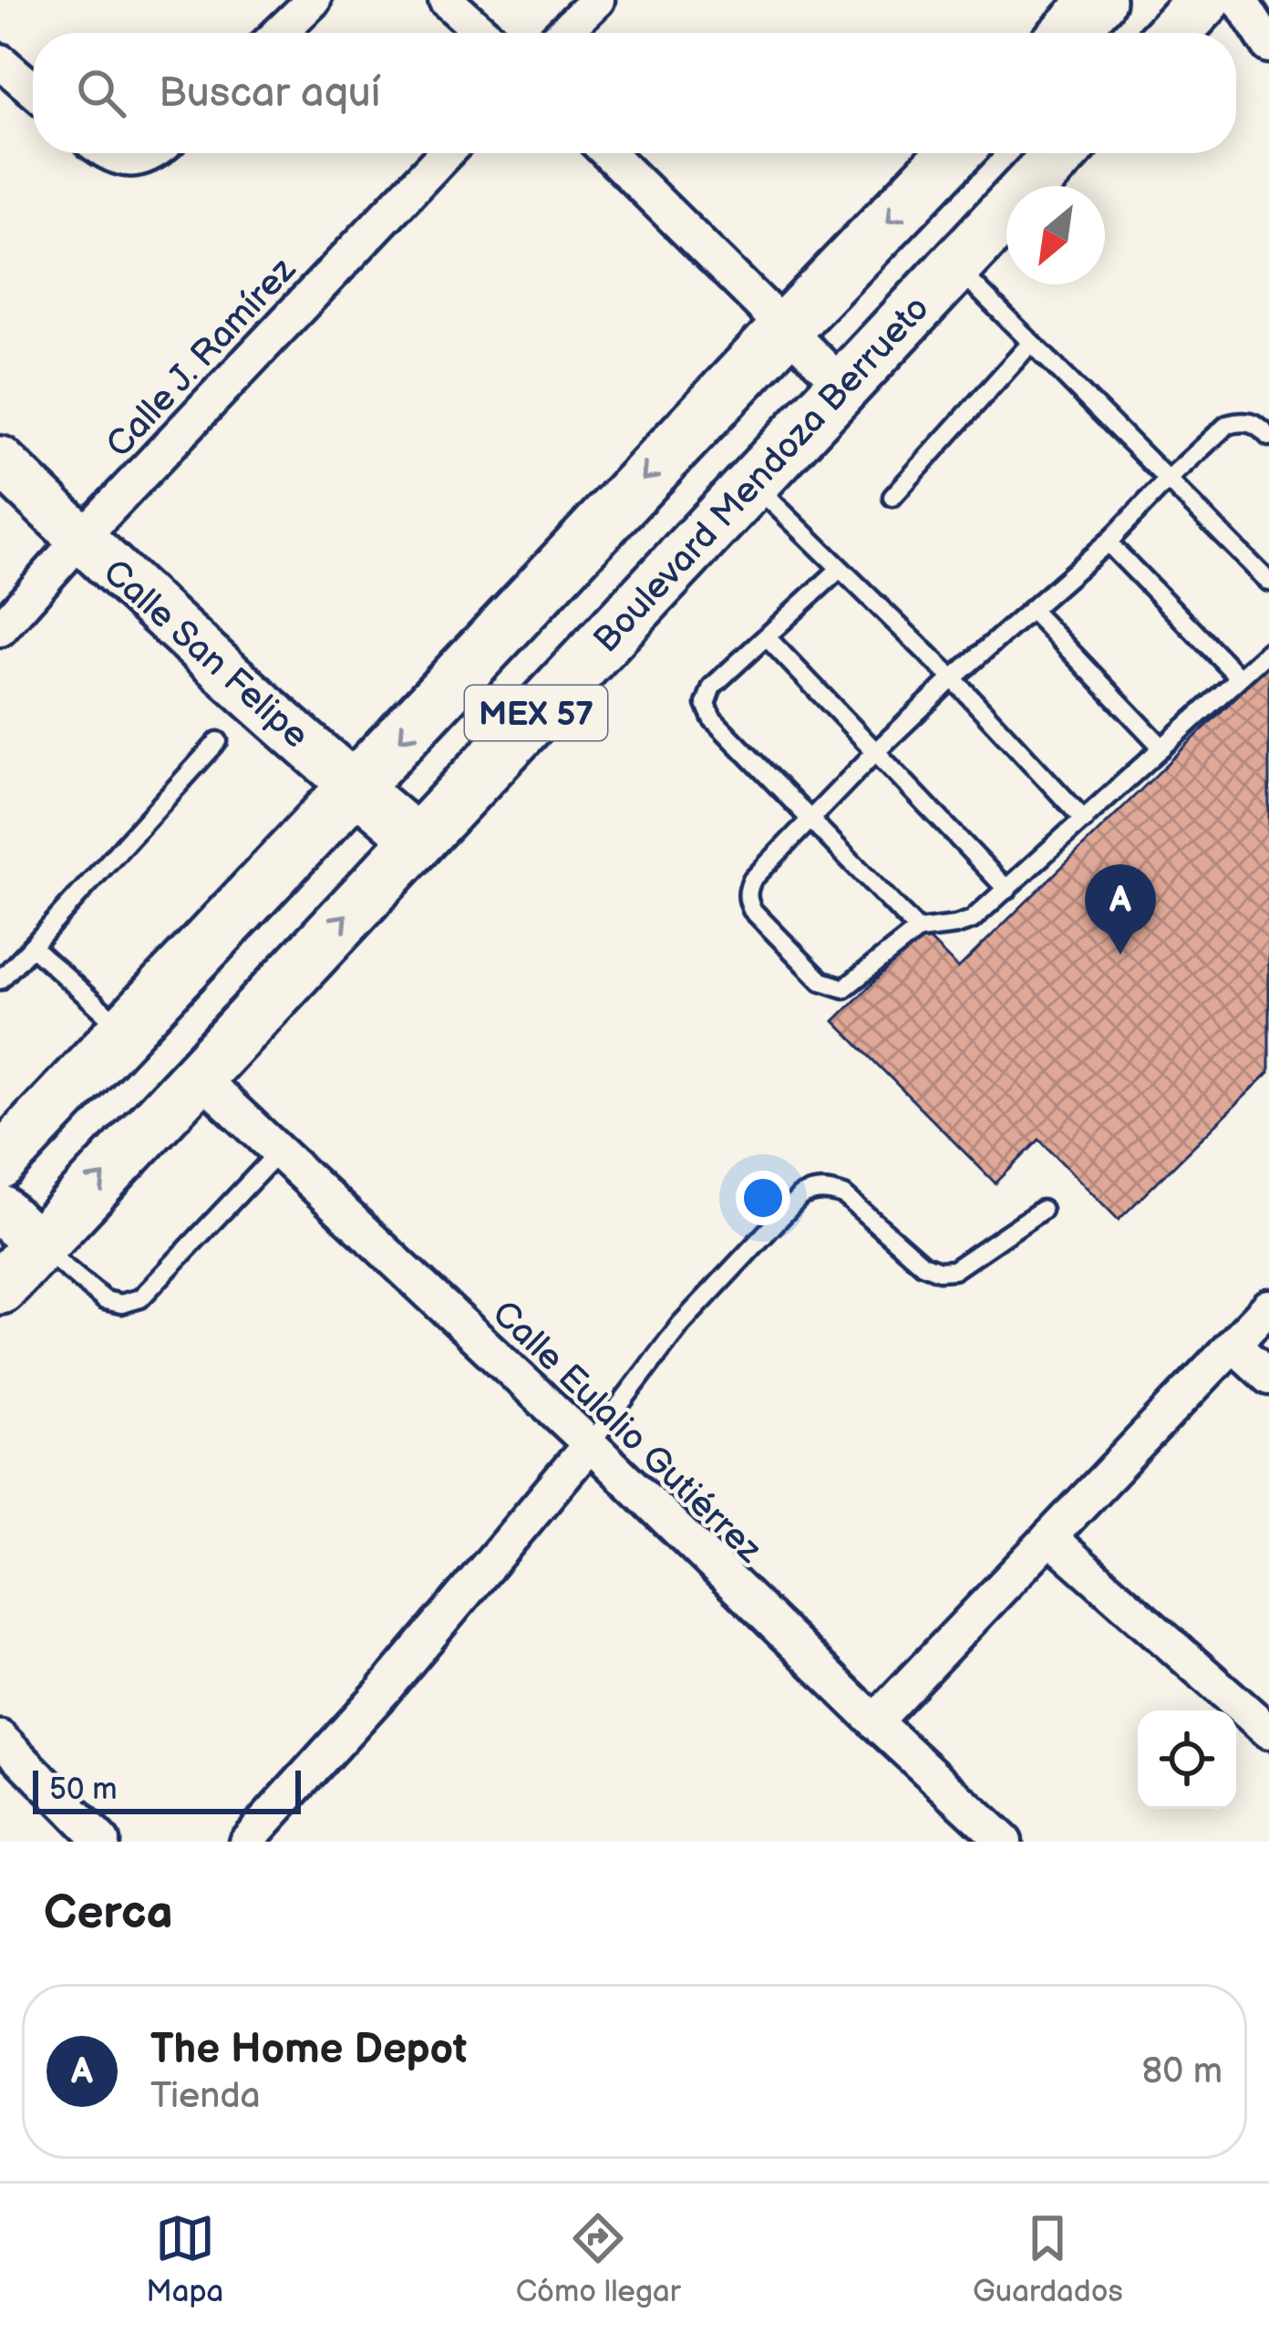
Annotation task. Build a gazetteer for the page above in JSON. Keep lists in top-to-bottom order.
{
  "streets": {
    "main road": ["Boulevard Mendoza Berrueto", "Calle San Felipe", "MEX 57"],
    "street": ["Calle J. Ramírez", "Calle Eulalio Gutiérrez"]
  },
  "crossings": [
    ["Calle J. Ramírez", "Calle San Felipe"],
    ["Boulevard Mendoza Berrueto", "Calle San Felipe"],
    ["Boulevard Mendoza Berrueto", "Calle Eulalio Gutiérrez"],
    ["Calle San Felipe", "MEX 57"]
  ],
  "scale_bar": "50 m",
  "north": "bottom left",
  "page": {
    "search": "Buscar aquí",
    "pins": "A",
    "scale": "50 m",
    "heading": "Cerca",
    "list": [
      {
        "mark": "A",
        "name": "The Home Depot",
        "note": "Tienda",
        "value": "80 m"
      }
    ],
    "nav": ["Mapa", "Cómo llegar", "Guardados"]
  }
}
